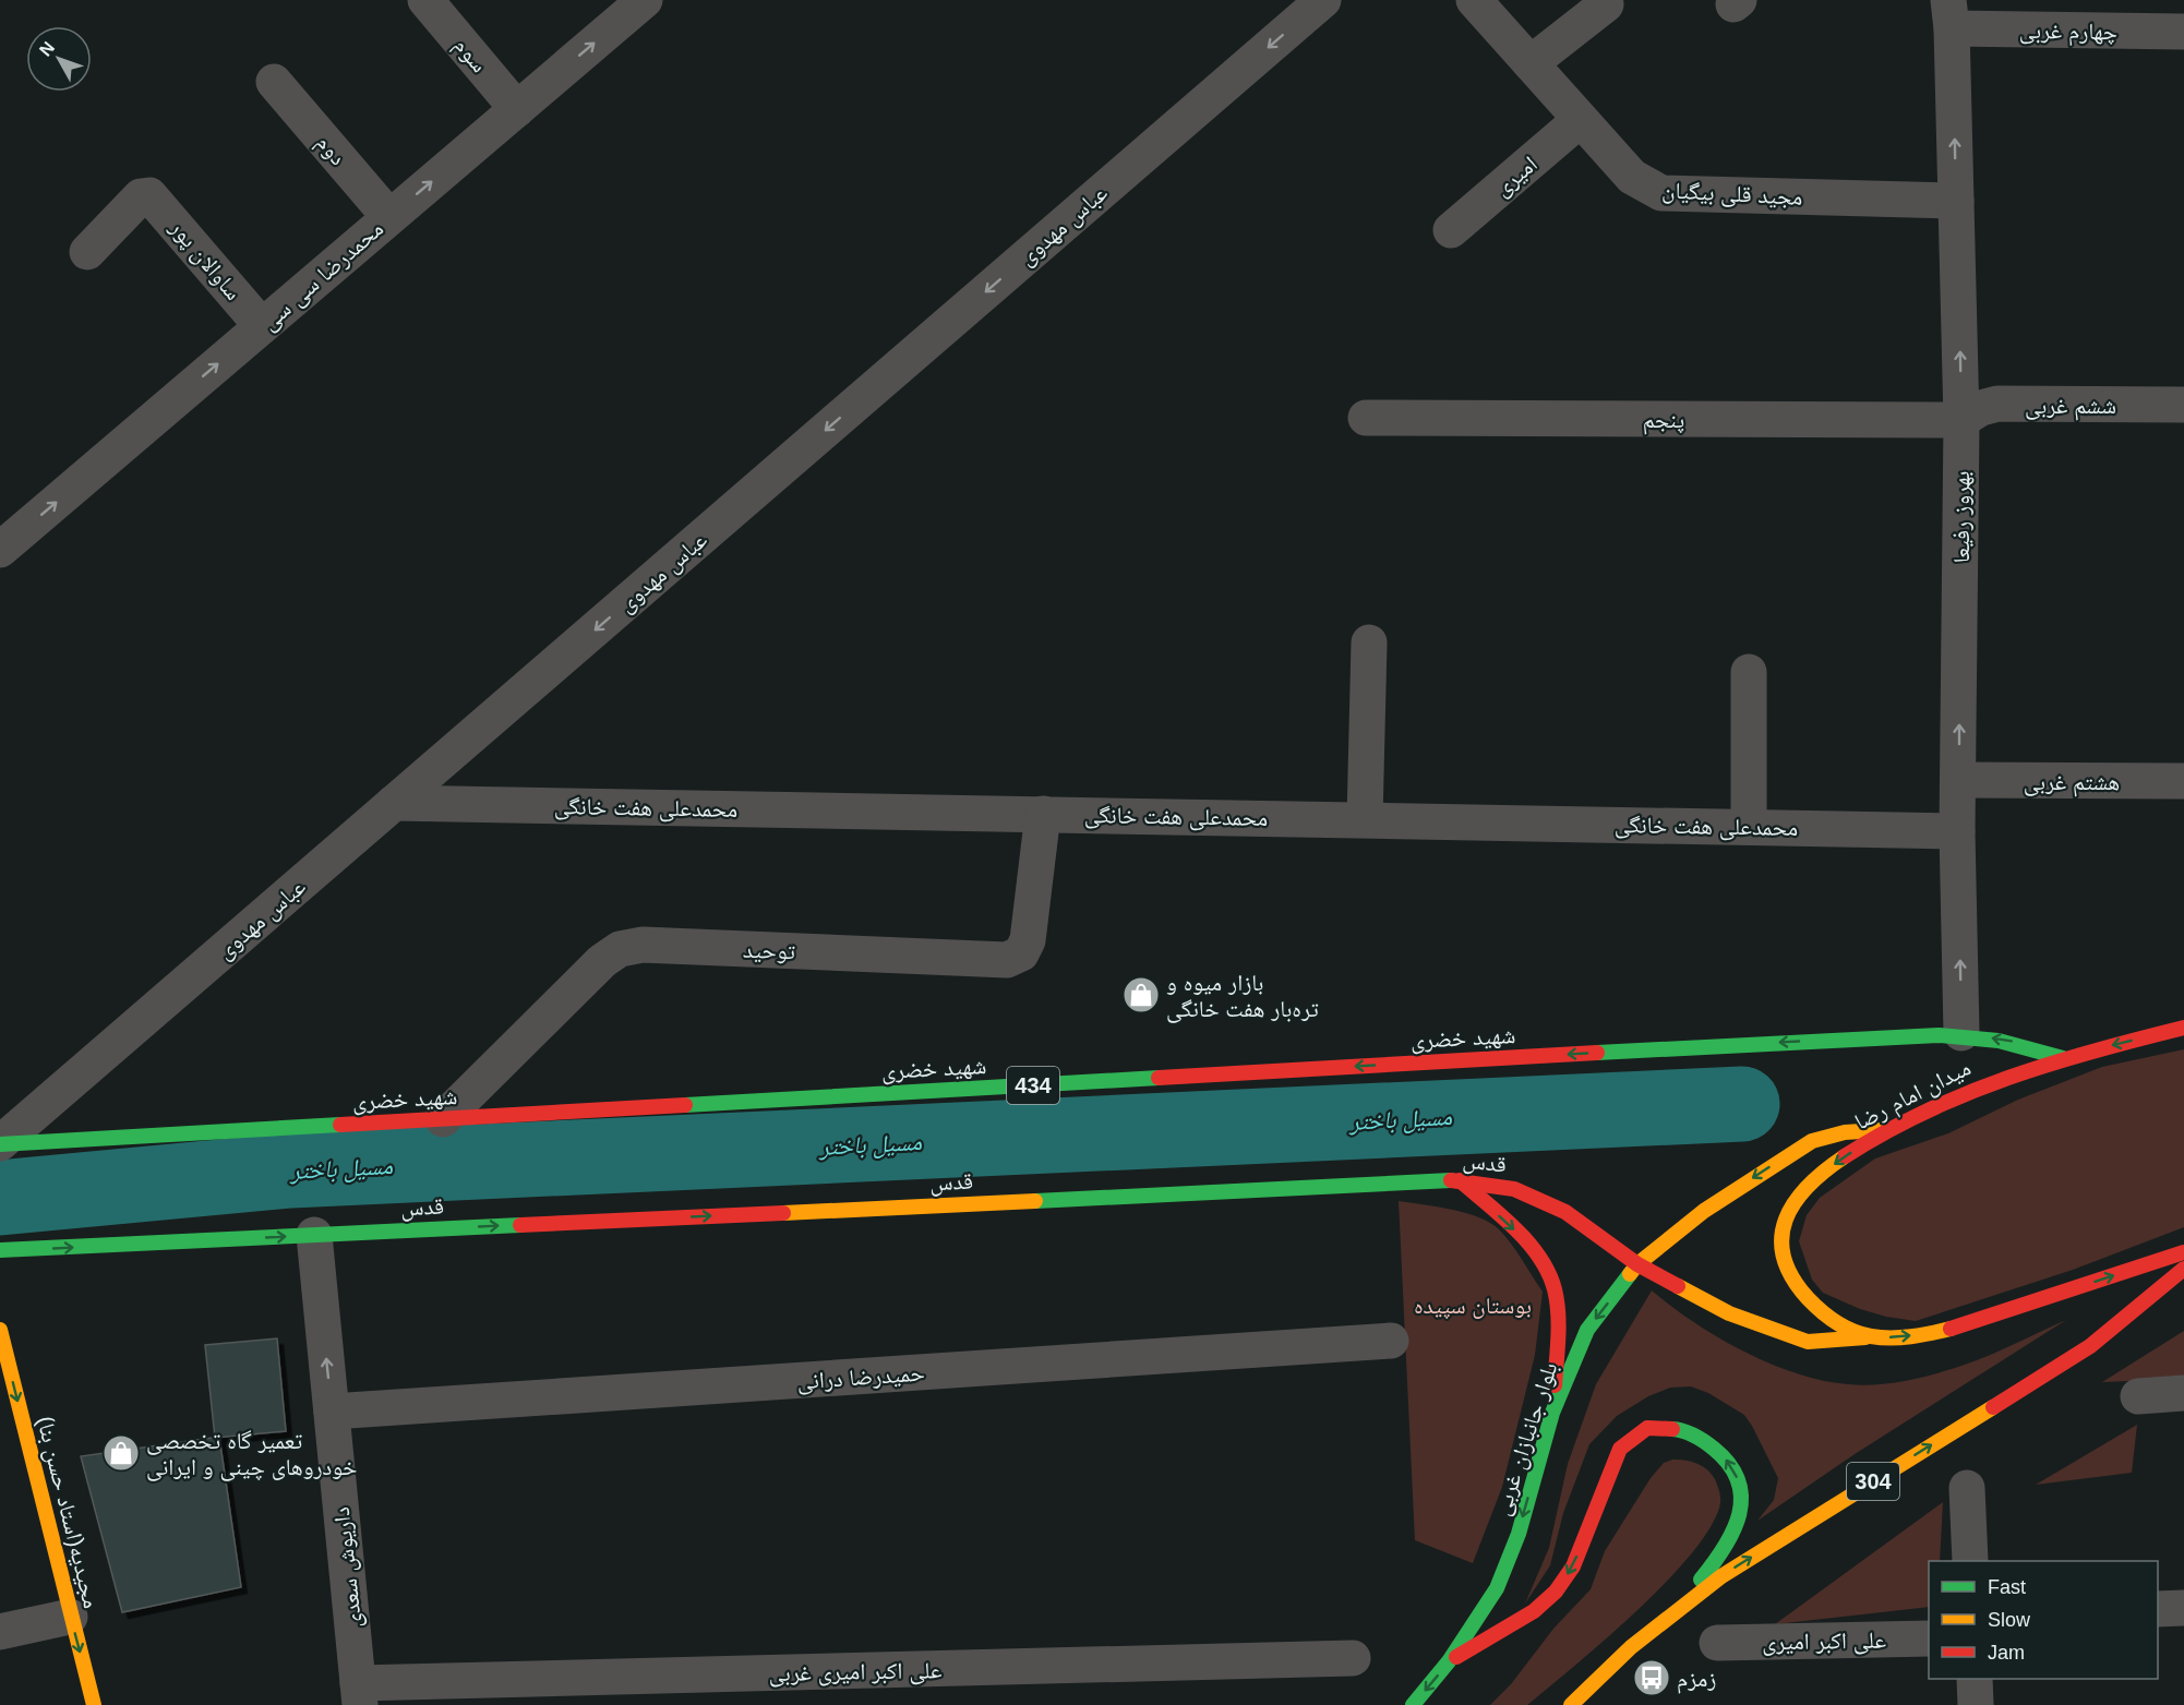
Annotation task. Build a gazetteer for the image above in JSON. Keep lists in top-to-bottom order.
{
  "streets": {
    "main road": [
      "شهید خضری",
      "434",
      "میدان امام رضا",
      "قدس",
      "بلوار جانبازان غربی",
      "304",
      "مجیدیه(استاد حسن بنا)"
    ],
    "street": [
      "چهارم غربی",
      "سوم",
      "دوم",
      "امیری",
      "مجید قلی بیگیان",
      "عباس مهدوی",
      "ساوالان پور",
      "محمدرضا سی سی",
      "ششم غربی",
      "پنجم",
      "بهروز رفیعا",
      "هشتم غربی",
      "محمدعلی هفت خانگی",
      "توحید",
      "حمیدرضا درانی",
      "داریوش سعدی",
      "علی اکبر امیری",
      "علی اکبر امیری غربی"
    ]
  },
  "crossings": [
    ["چهارم غربی", "بهروز رفیعا"],
    ["سوم", "محمدرضا سی سی"],
    ["دوم", "محمدرضا سی سی"],
    ["امیری", "مجید قلی بیگیان"],
    ["مجید قلی بیگیان", "بهروز رفیعا"],
    ["عباس مهدوی", "محمدعلی هفت خانگی"],
    ["عباس مهدوی", "شهید خضری"],
    ["ساوالان پور", "محمدرضا سی سی"],
    ["ششم غربی", "پنجم"],
    ["ششم غربی", "بهروز رفیعا"],
    ["پنجم", "بهروز رفیعا"],
    ["بهروز رفیعا", "هشتم غربی"],
    ["بهروز رفیعا", "محمدعلی هفت خانگی"],
    ["بهروز رفیعا", "شهید خضری"],
    ["محمدعلی هفت خانگی", "توحید"],
    ["توحید", "شهید خضری"],
    ["شهید خضری", "میدان امام رضا"],
    ["میدان امام رضا", "قدس"],
    ["میدان امام رضا", "بلوار جانبازان غربی"],
    ["قدس", "بلوار جانبازان غربی"],
    ["قدس", "داریوش سعدی"],
    ["حمیدرضا درانی", "داریوش سعدی"],
    ["داریوش سعدی", "علی اکبر امیری غربی"]
  ],
  "one_way": [
    "عباس مهدوی",
    "محمدرضا سی سی",
    "بهروز رفیعا",
    "شهید خضری",
    "قدس",
    "بلوار جانبازان غربی",
    "مجیدیه(استاد حسن بنا)",
    "داریوش سعدی"
  ],
  "water": ["مسیل باختر"],
  "parks": ["بوستان سپیده"],
  "places": {
    "shop": ["بازار میوه و تره‌بار هفت خانگی", "تعمیر گاه تخصصی خودروهای چینی و ایرانی"],
    "bus stop": ["زمزم"]
  },
  "legend": ["Fast", "Slow", "Jam"],
  "north": "top left"
}
